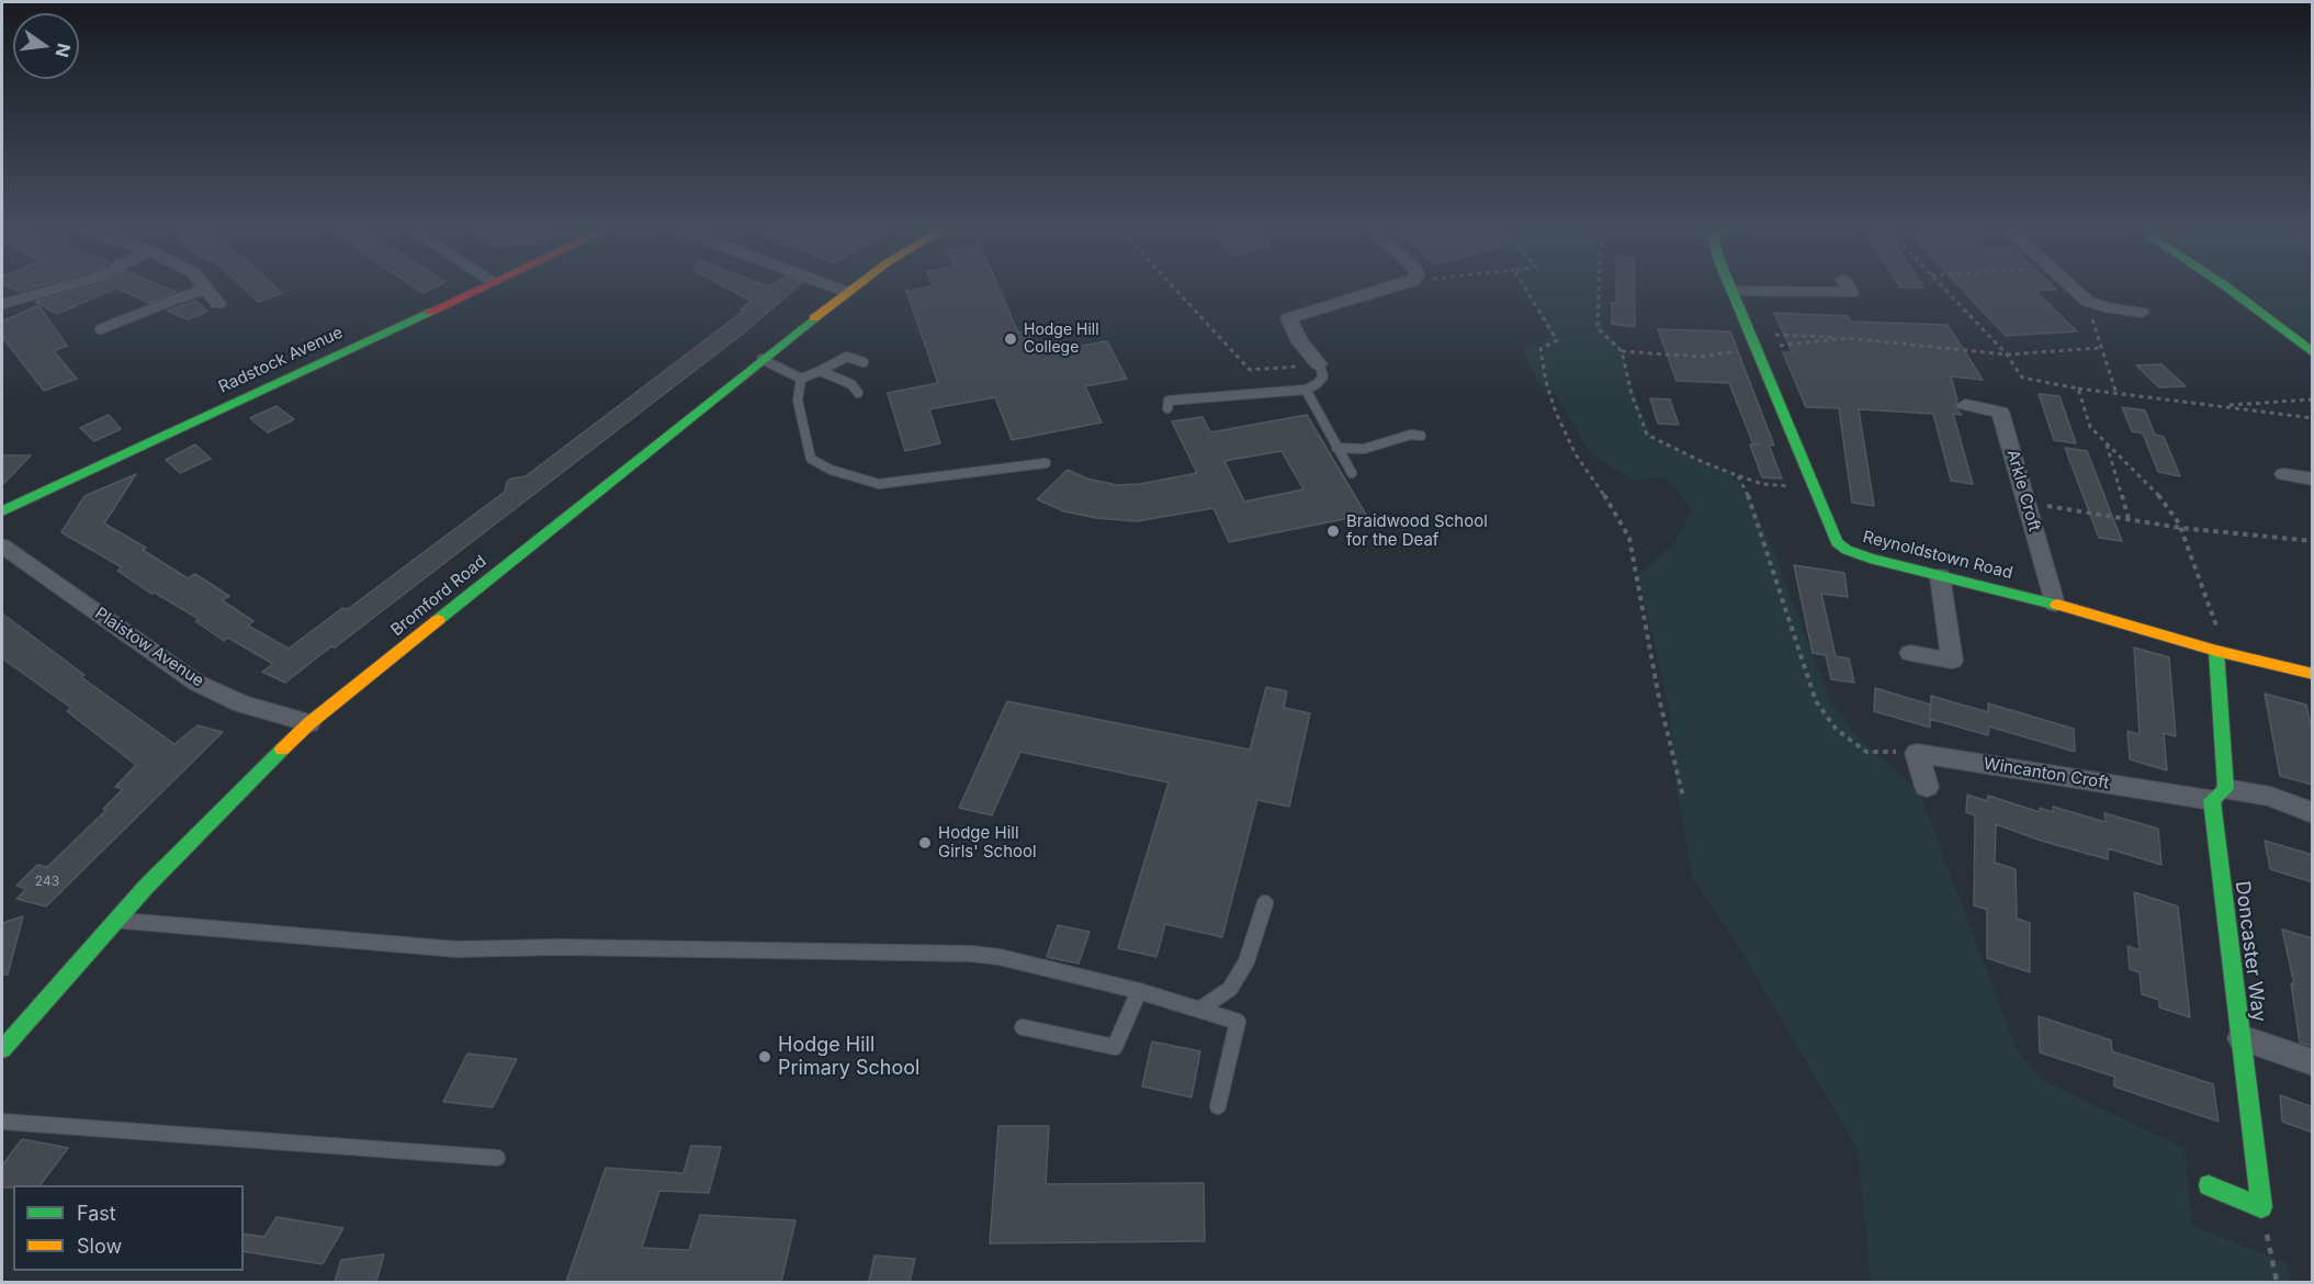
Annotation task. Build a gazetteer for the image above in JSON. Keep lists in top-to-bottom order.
{
  "streets": {
    "street": [
      "Radstock Avenue",
      "Arkle Croft",
      "Reynoldstown Road",
      "Bromford Road",
      "Plaistow Avenue",
      "Wincanton Croft",
      "Doncaster Way"
    ]
  },
  "crossings": [
    ["Arkle Croft", "Reynoldstown Road"],
    ["Reynoldstown Road", "Doncaster Way"],
    ["Bromford Road", "Plaistow Avenue"],
    ["Wincanton Croft", "Doncaster Way"]
  ],
  "places": [
    "Hodge Hill College",
    "Braidwood School for the Deaf",
    "Hodge Hill Girls' School",
    "Hodge Hill Primary School"
  ],
  "house_numbers": ["243"],
  "legend": ["Fast", "Slow"],
  "north": "right"
}
